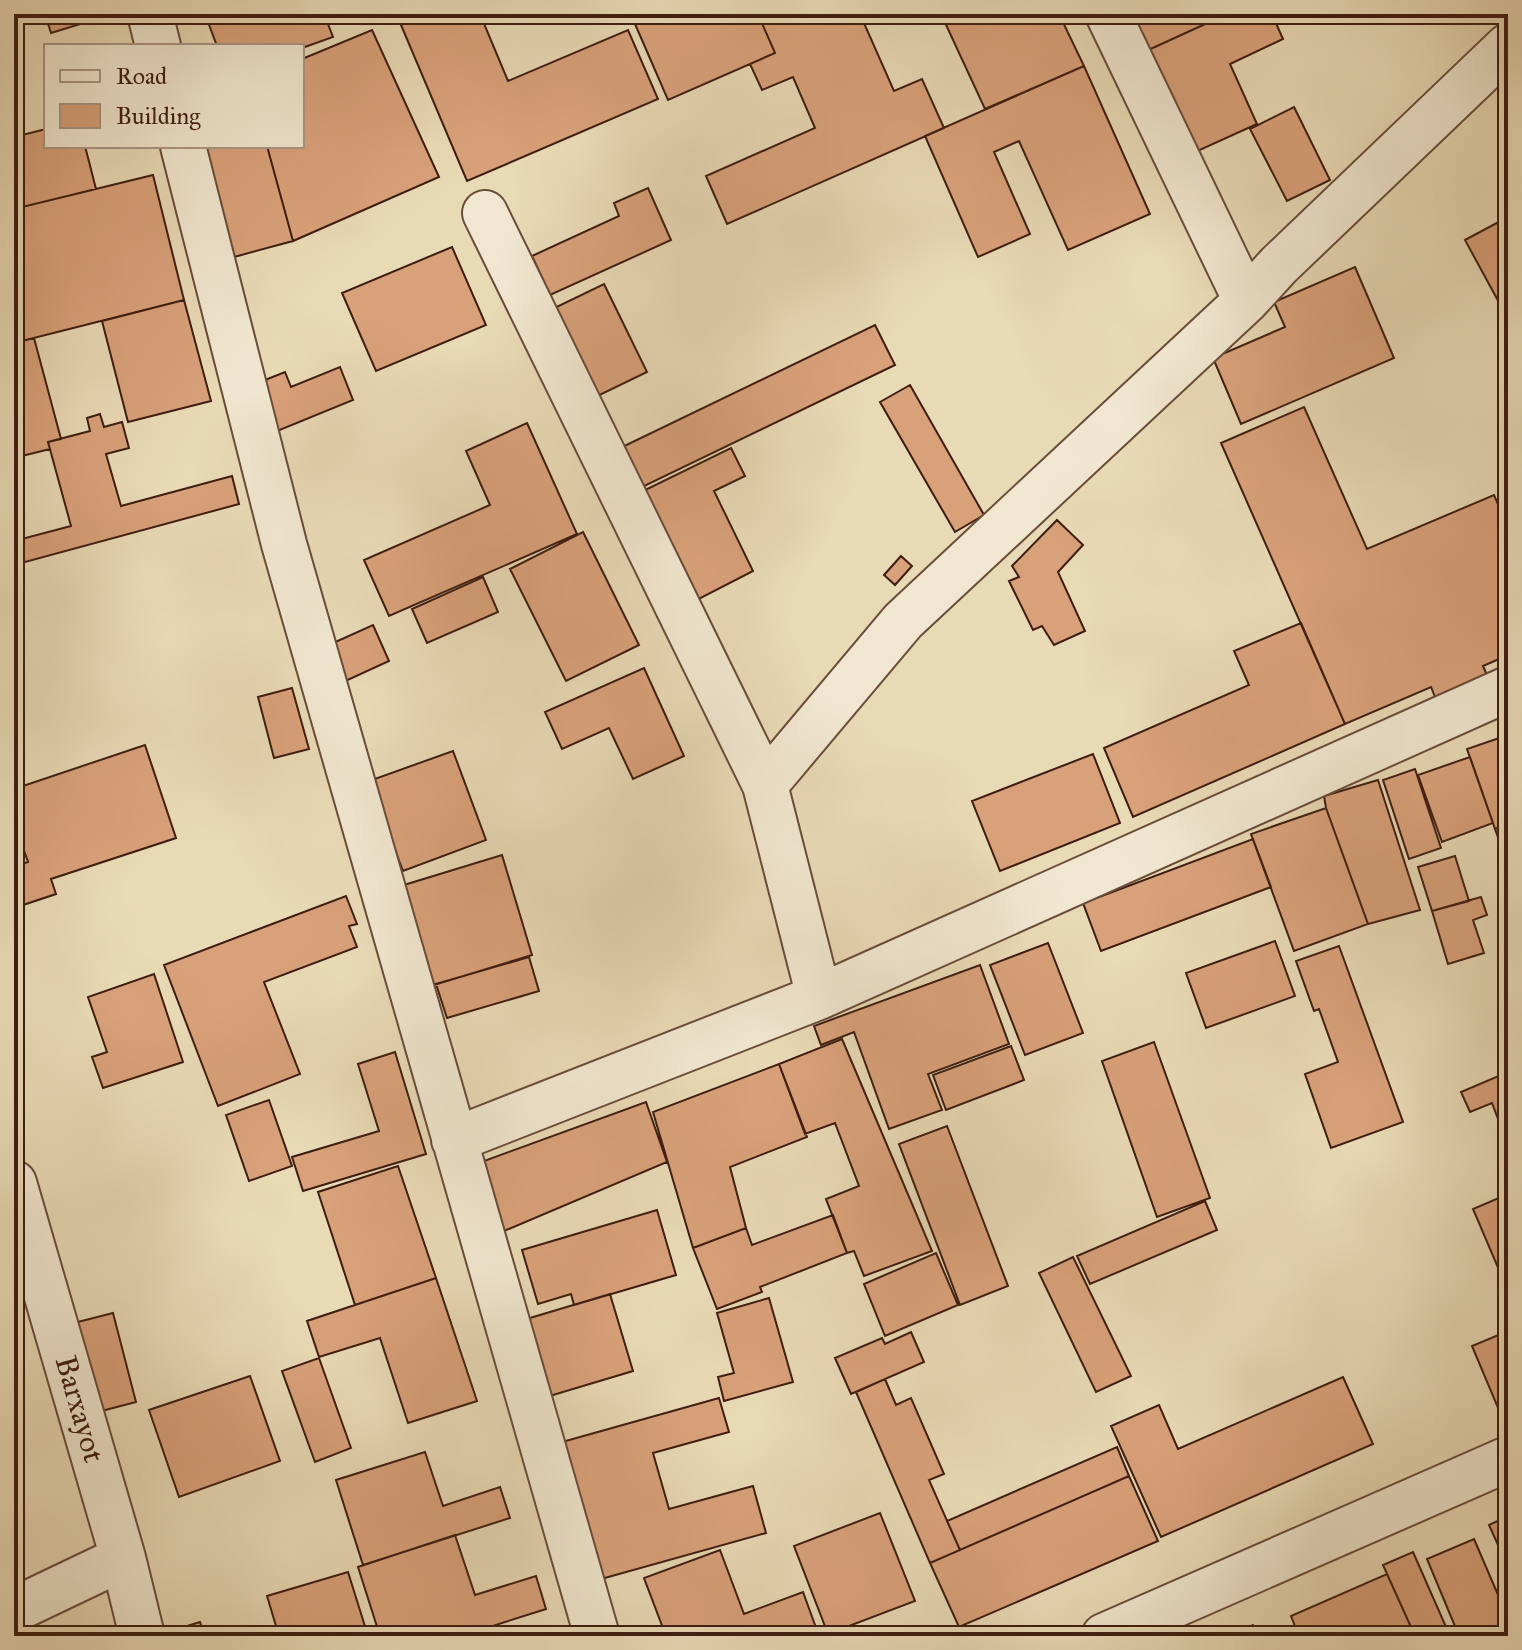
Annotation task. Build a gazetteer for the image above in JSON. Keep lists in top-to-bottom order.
{
  "streets": {
    "street": ["Barxayot"]
  },
  "legend": ["Road", "Building"]
}
